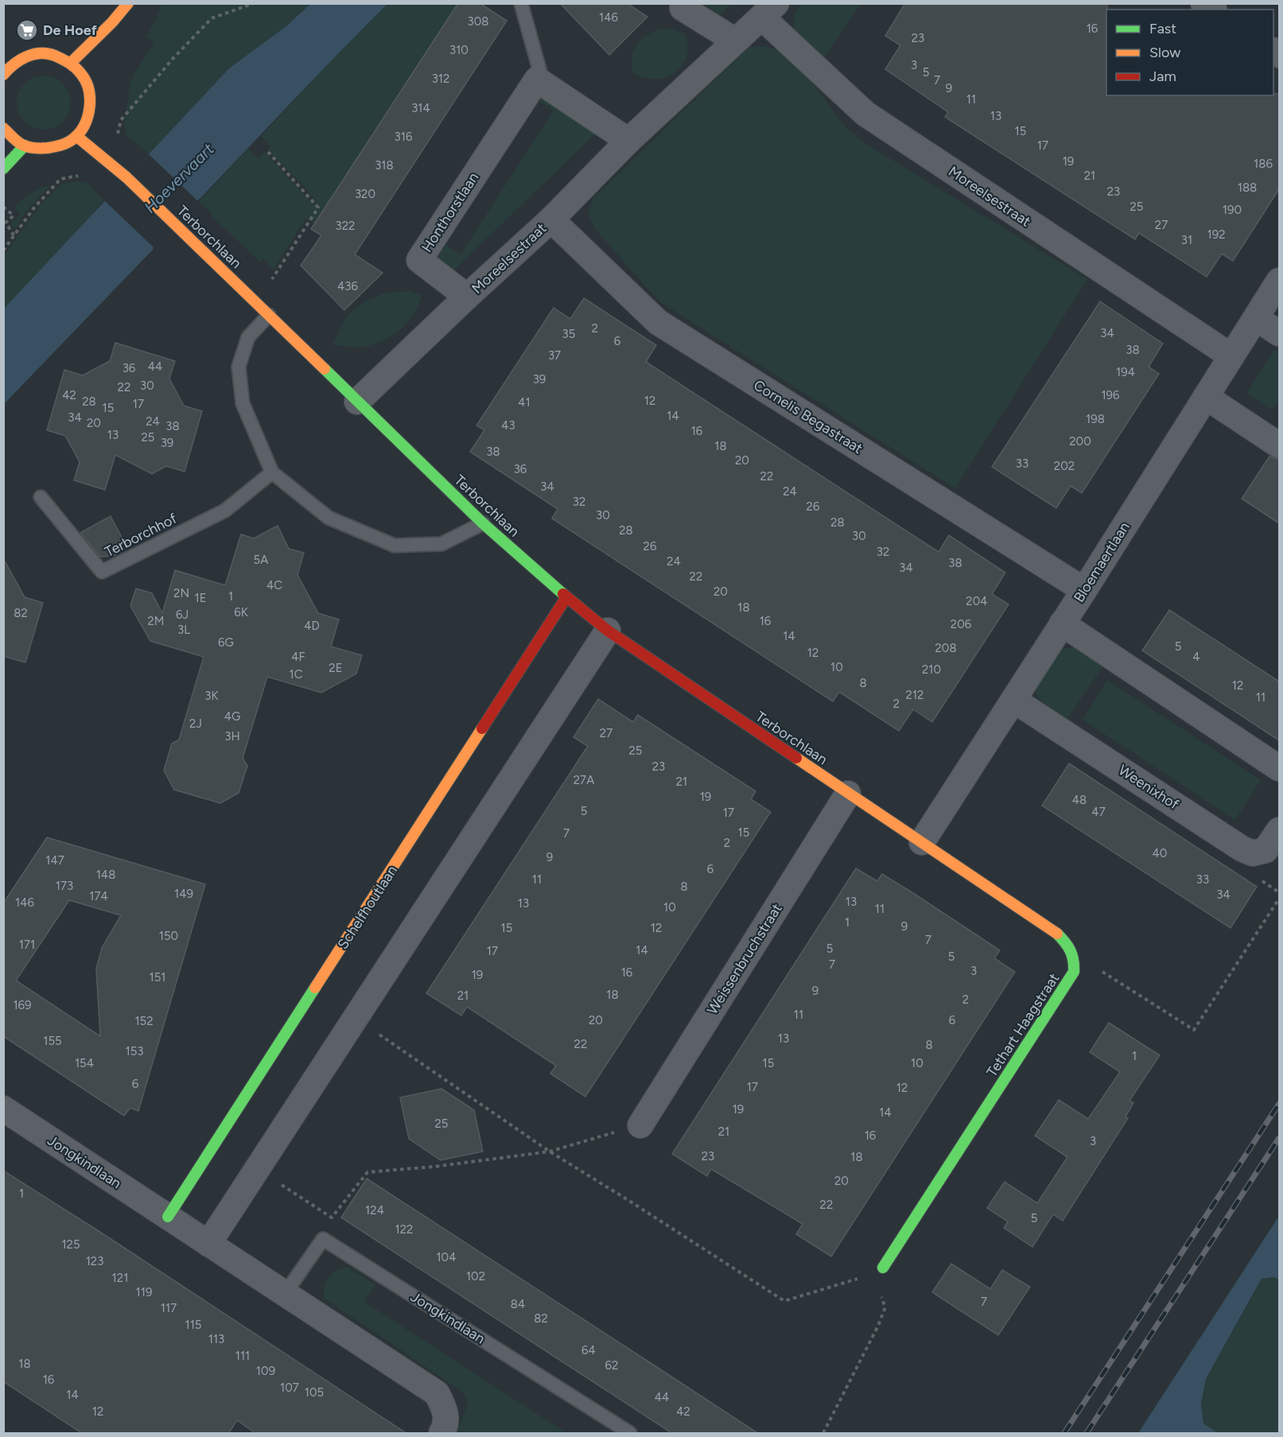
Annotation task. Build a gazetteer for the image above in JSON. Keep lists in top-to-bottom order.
{
  "streets": {
    "street": [
      "Moreelsestraat",
      "Honthorstlaan",
      "Terborchlaan",
      "Cornelis Begastraat",
      "Bloemaertlaan",
      "Weenixhof",
      "Schelfhoutlaan",
      "Weissenbruchstraat",
      "Tethart Haagstraat",
      "Jongkindlaan"
    ],
    "lane": ["Terborchhof"]
  },
  "crossings": [
    ["Moreelsestraat", "Honthorstlaan"],
    ["Moreelsestraat", "Cornelis Begastraat"],
    ["Moreelsestraat", "Bloemaertlaan"],
    ["Terborchlaan", "Bloemaertlaan"],
    ["Terborchlaan", "Schelfhoutlaan"],
    ["Terborchlaan", "Weissenbruchstraat"],
    ["Terborchlaan", "Tethart Haagstraat"],
    ["Cornelis Begastraat", "Bloemaertlaan"],
    ["Bloemaertlaan", "Weenixhof"],
    ["Bloemaertlaan", "Tethart Haagstraat"],
    ["Schelfhoutlaan", "Jongkindlaan"]
  ],
  "water": ["Hoevervaart"],
  "places": {
    "supermarket": ["De Hoef"]
  },
  "house_numbers": [
    "146",
    "308",
    "16",
    "23",
    "310",
    "3",
    "5",
    "312",
    "7",
    "9",
    "11",
    "314",
    "13",
    "15",
    "316",
    "17",
    "19",
    "186",
    "318",
    "21",
    "188",
    "23",
    "320",
    "25",
    "190",
    "27",
    "322",
    "192",
    "31",
    "436",
    "2",
    "34",
    "35",
    "6",
    "38",
    "37",
    "44",
    "36",
    "194",
    "39",
    "30",
    "22",
    "42",
    "196",
    "12",
    "28",
    "41",
    "17",
    "15",
    "14",
    "34",
    "198",
    "24",
    "20",
    "43",
    "38",
    "16",
    "13",
    "25",
    "200",
    "39",
    "18",
    "38",
    "20",
    "33",
    "202",
    "36",
    "22",
    "34",
    "24",
    "32",
    "26",
    "30",
    "28",
    "28",
    "30",
    "26",
    "32",
    "5A",
    "24",
    "38",
    "34",
    "22",
    "4C",
    "20",
    "2N",
    "1",
    "1E",
    "204",
    "18",
    "6K",
    "82",
    "6J",
    "2M",
    "16",
    "206",
    "4D",
    "3L",
    "14",
    "6G",
    "5",
    "208",
    "12",
    "4F",
    "4",
    "10",
    "2E",
    "210",
    "1C",
    "8",
    "12",
    "212",
    "3K",
    "11",
    "2",
    "4G",
    "2J",
    "27",
    "3H",
    "25",
    "23",
    "27A",
    "21",
    "19",
    "48",
    "5",
    "47",
    "17",
    "15",
    "7",
    "2",
    "40",
    "9",
    "147",
    "6",
    "148",
    "11",
    "33",
    "173",
    "8",
    "149",
    "34",
    "174",
    "13",
    "146",
    "13",
    "10",
    "11",
    "1",
    "9",
    "15",
    "12",
    "150",
    "7",
    "171",
    "5",
    "14",
    "17",
    "5",
    "7",
    "3",
    "16",
    "19",
    "151",
    "9",
    "18",
    "21",
    "2",
    "169",
    "11",
    "20",
    "6",
    "152",
    "13",
    "155",
    "22",
    "8",
    "153",
    "1",
    "154",
    "15",
    "10",
    "6",
    "17",
    "12",
    "19",
    "14",
    "25",
    "21",
    "16",
    "3",
    "23",
    "18",
    "20",
    "1",
    "22",
    "124",
    "5",
    "122",
    "125",
    "104",
    "123",
    "102",
    "121",
    "119",
    "7",
    "84",
    "117",
    "82",
    "115",
    "113",
    "64",
    "111",
    "18",
    "62",
    "109",
    "16",
    "107",
    "105",
    "14",
    "44",
    "12",
    "42"
  ],
  "legend": ["Fast", "Slow", "Jam"]
}
